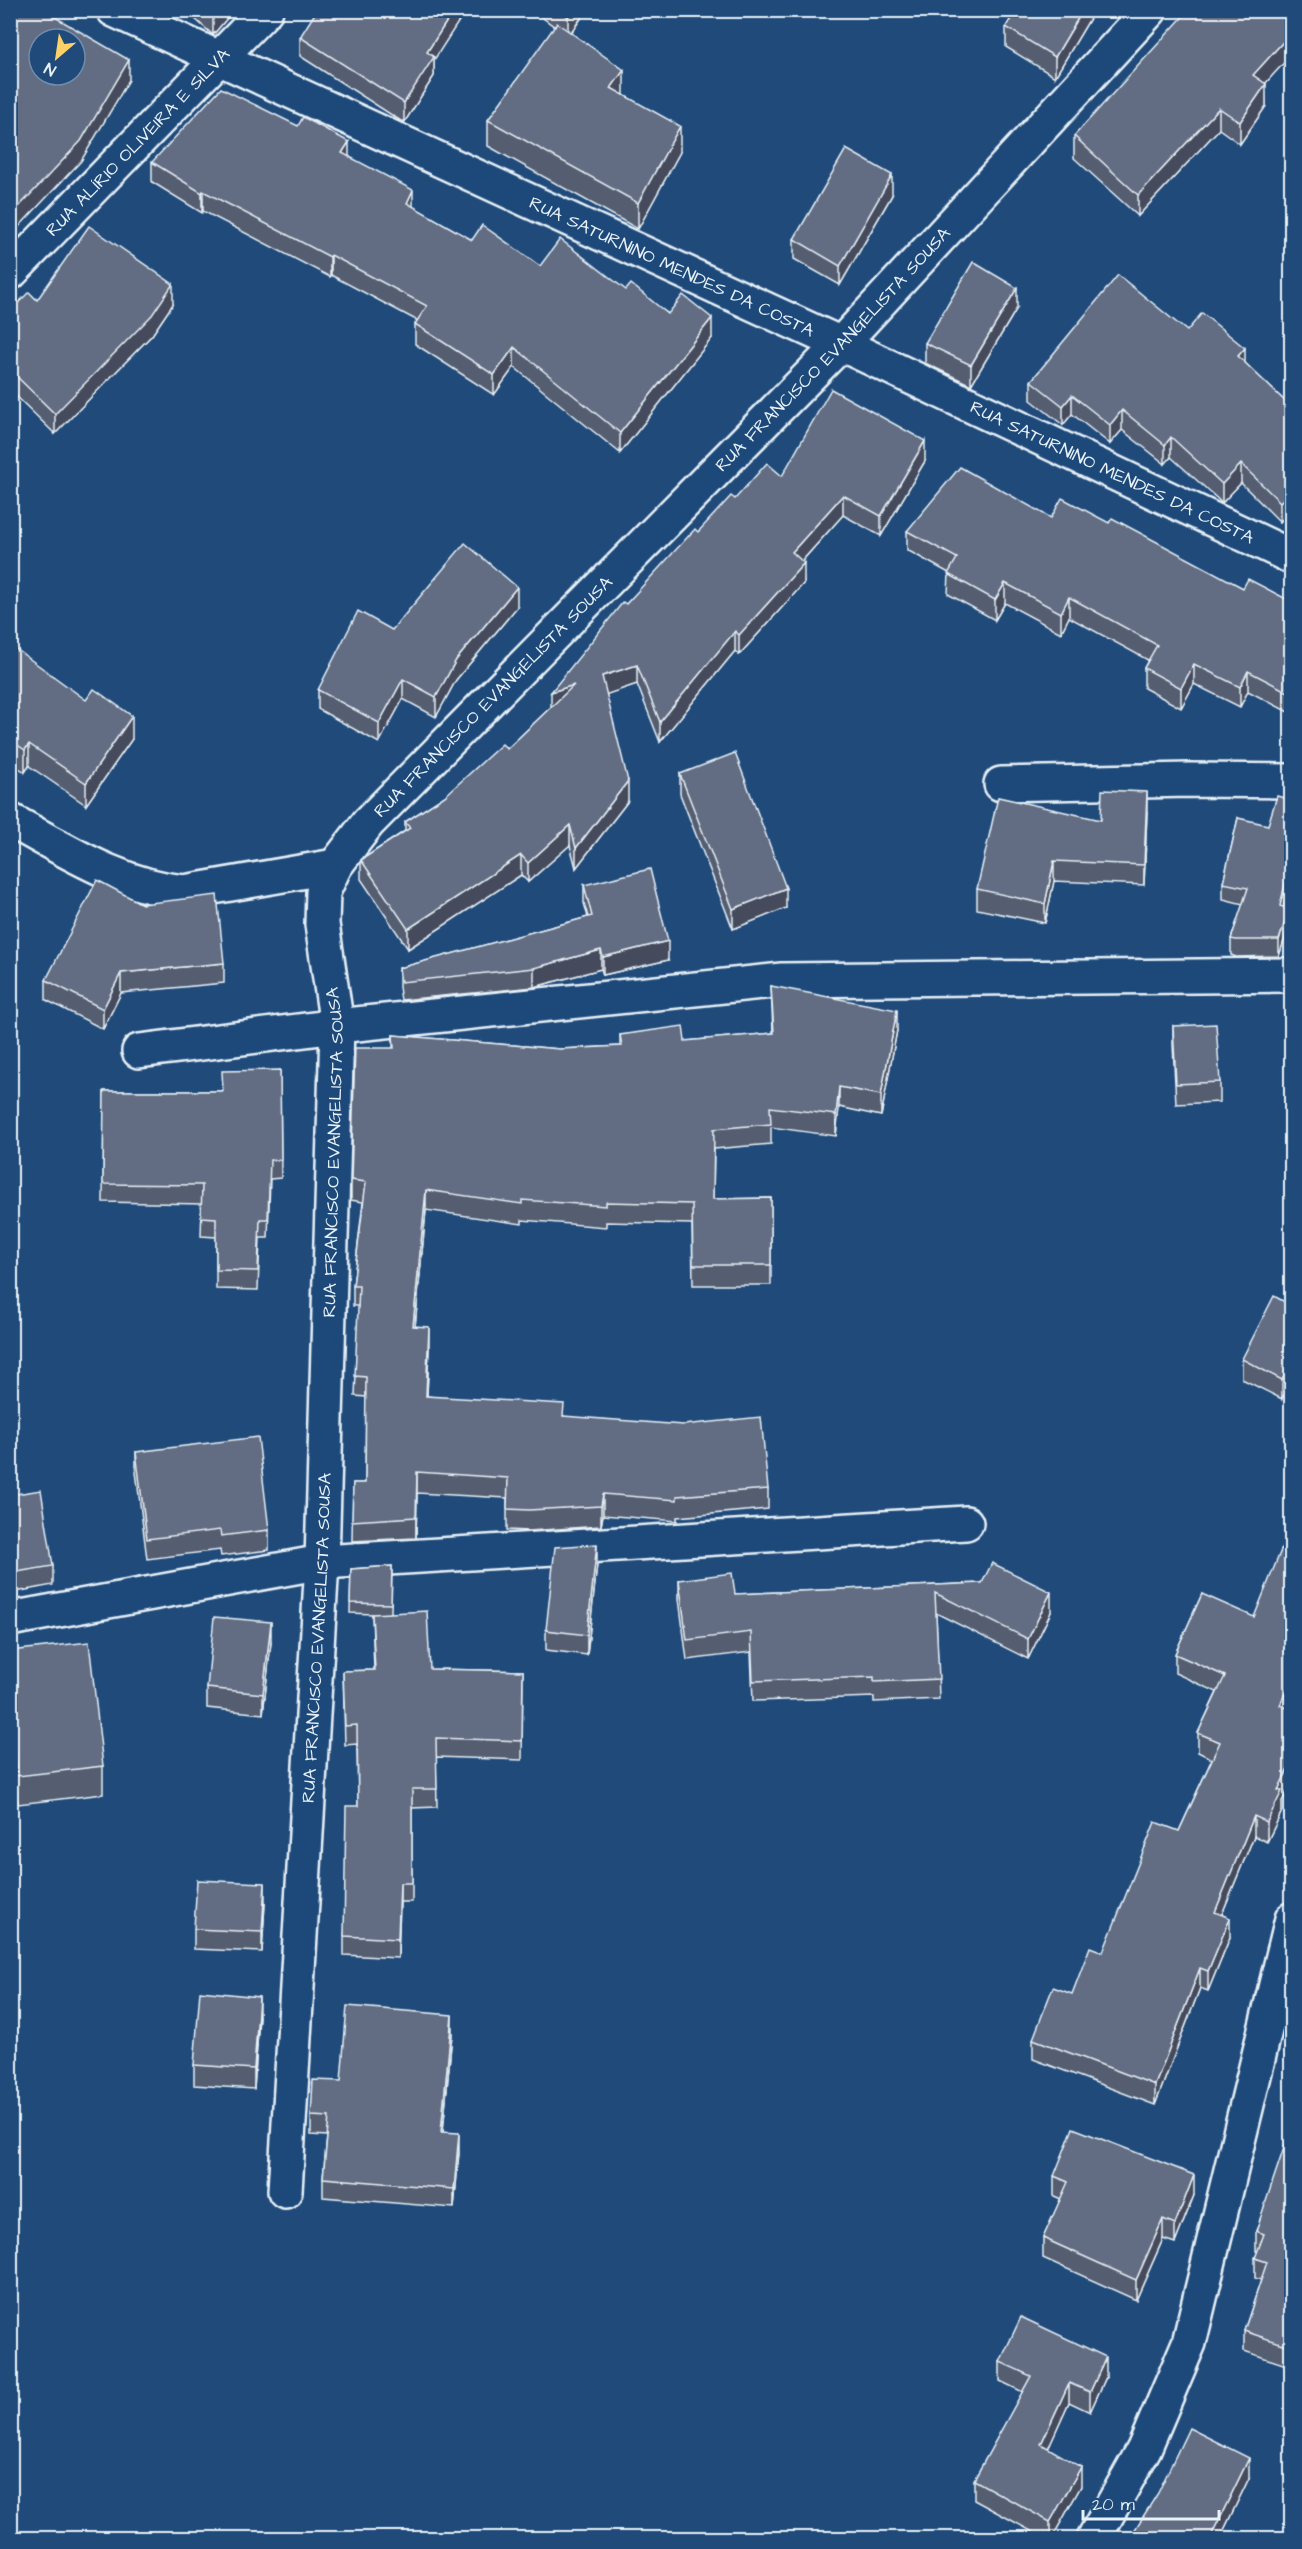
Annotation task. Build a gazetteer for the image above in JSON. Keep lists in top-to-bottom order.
{
  "streets": {
    "street": ["RUA ALÍRIO OLIVEIRA E SILVA", "RUA SATURNINO MENDES DA COSTA", "RUA FRANCISCO EVANGELISTA SOUSA"]
  },
  "crossings": [
    ["RUA ALÍRIO OLIVEIRA E SILVA", "RUA SATURNINO MENDES DA COSTA"],
    ["RUA SATURNINO MENDES DA COSTA", "RUA FRANCISCO EVANGELISTA SOUSA"]
  ],
  "scale_bar": "20 m",
  "north": "bottom left"
}
